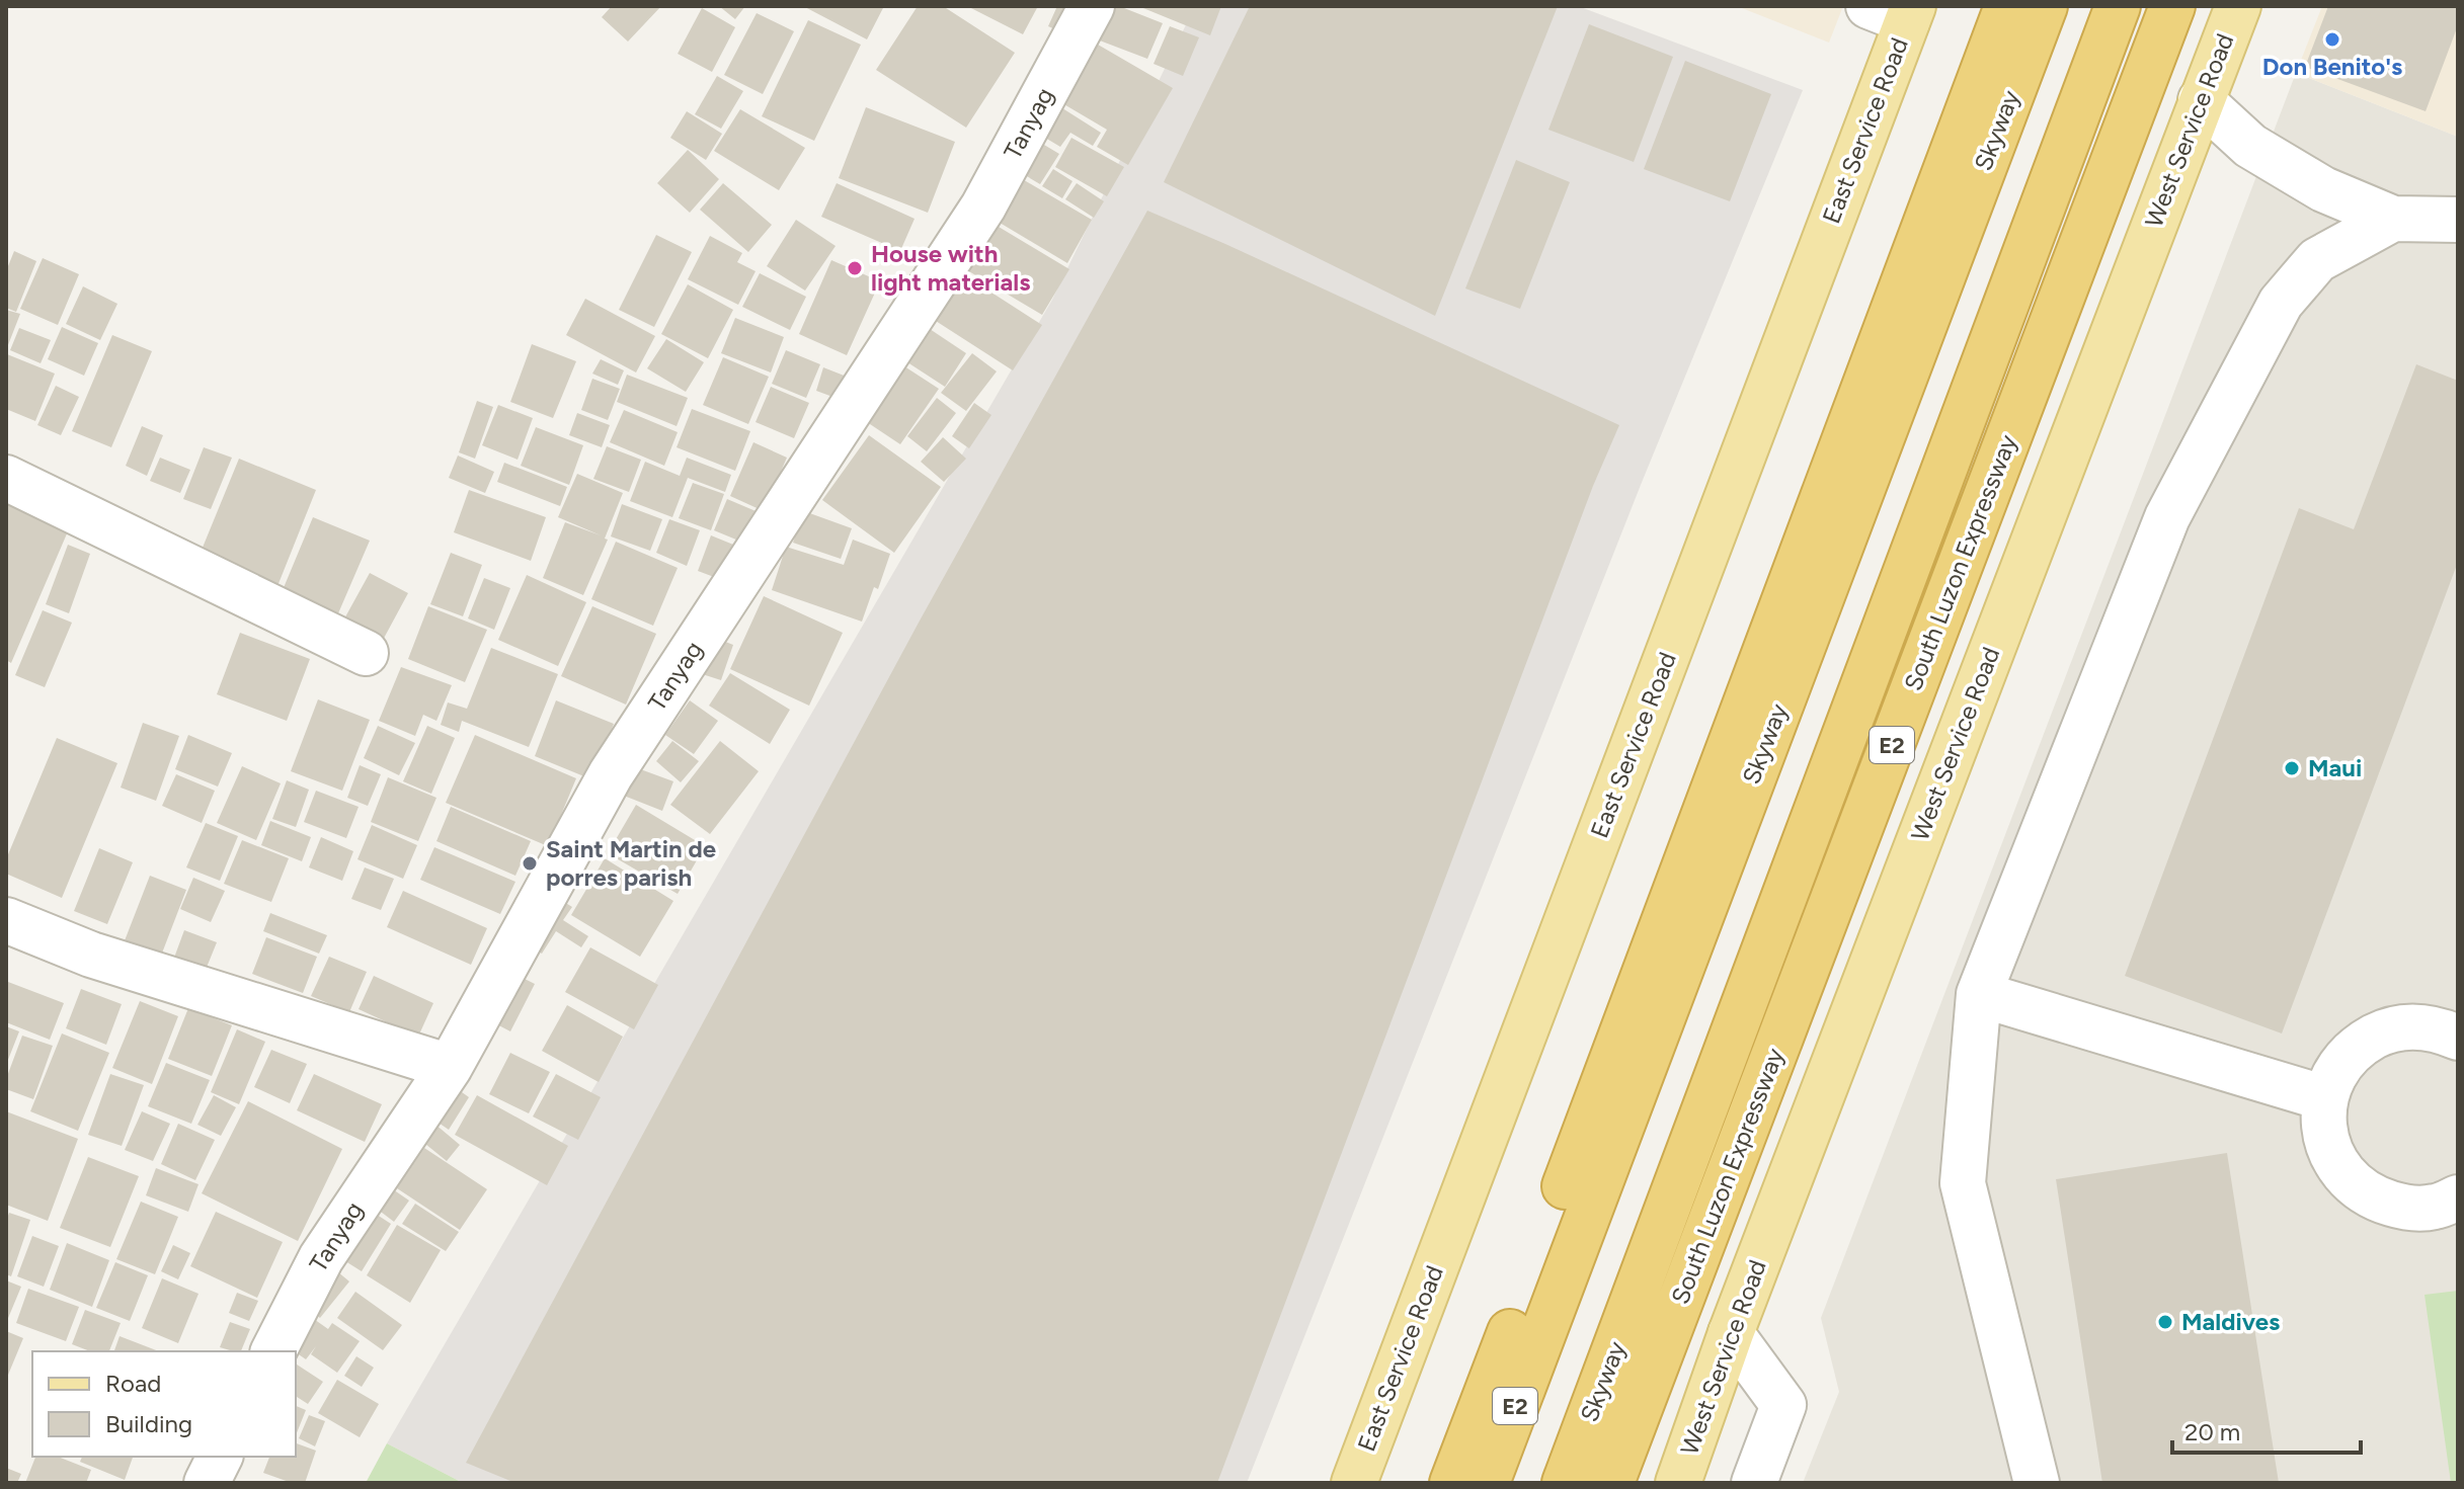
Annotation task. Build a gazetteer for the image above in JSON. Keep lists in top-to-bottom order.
{
  "streets": {
    "highway": ["Skyway", "South Luzon Expressway", "E2"],
    "main road": ["East Service Road", "West Service Road"],
    "street": ["Tanyag"]
  },
  "places": [
    "Don Benito's",
    "House with light materials",
    "Maui",
    "Saint Martin de porres parish",
    "Maldives"
  ],
  "legend": ["Road", "Building"],
  "scale_bar": "20 m"
}
